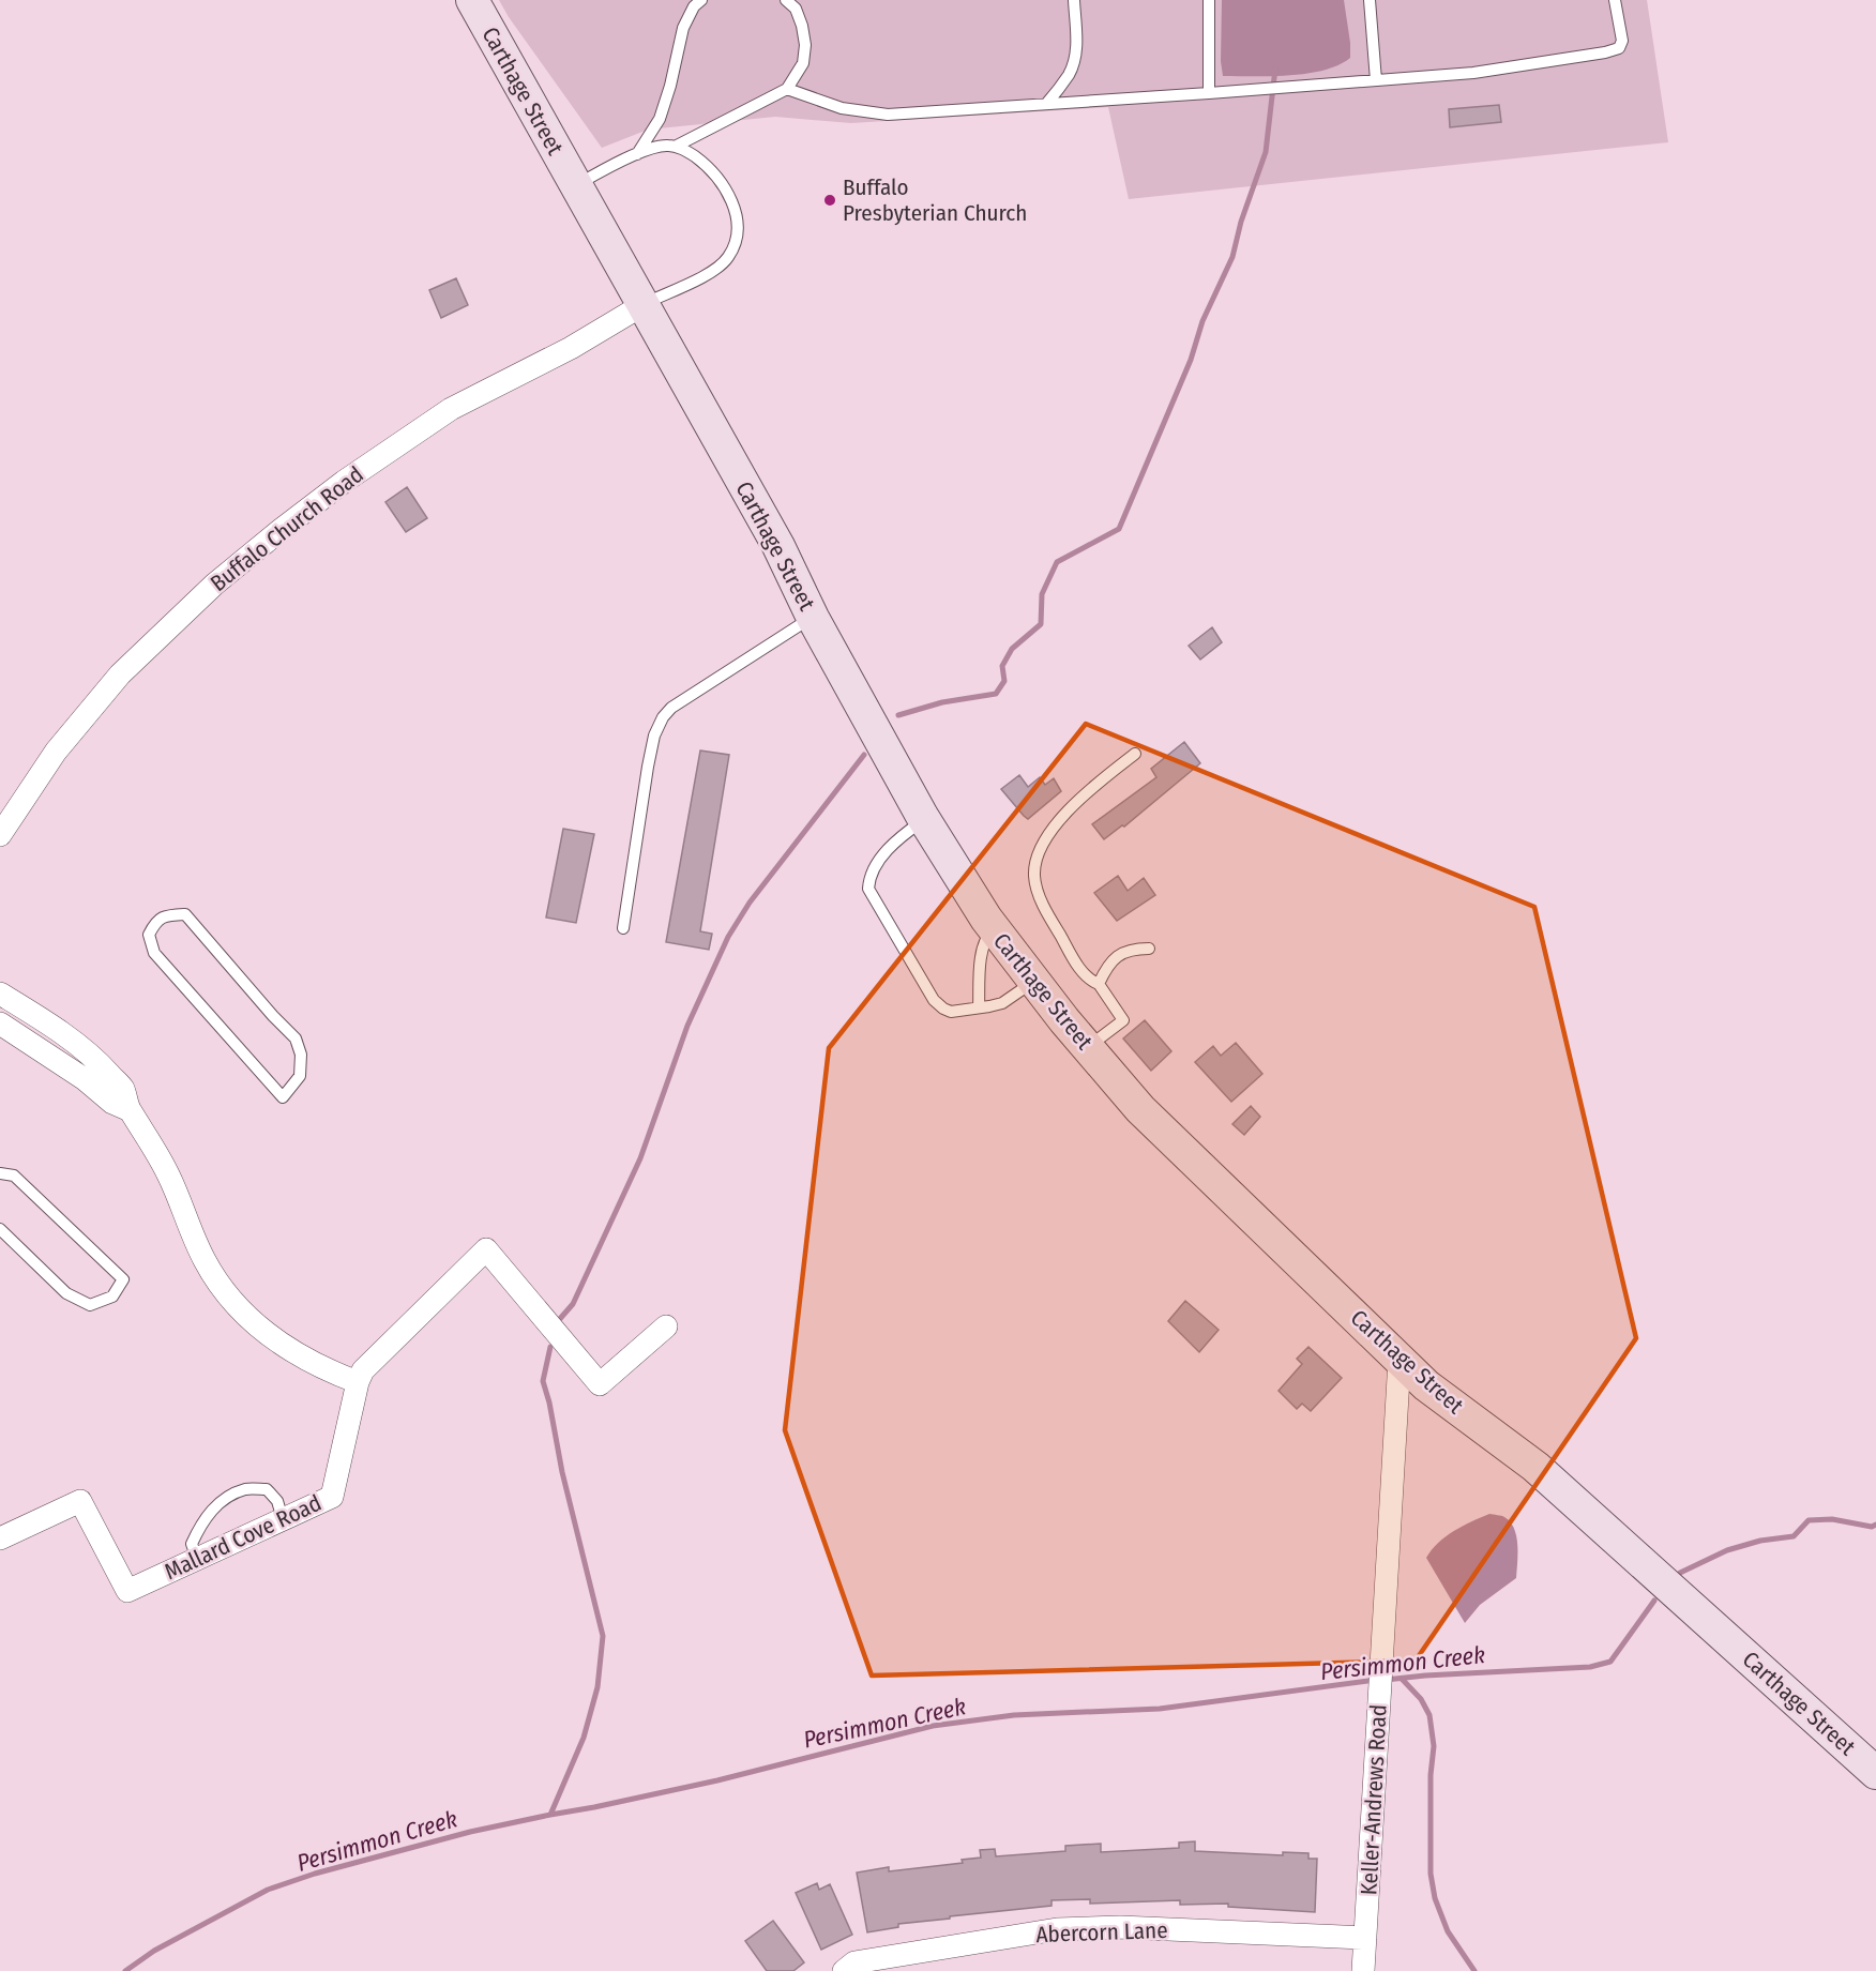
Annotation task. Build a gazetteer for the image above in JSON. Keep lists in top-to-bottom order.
{
  "streets": {
    "main road": ["Carthage Street"],
    "street": [
      "Buffalo Church Road",
      "Mallard Cove Road",
      "Keller-Andrews Road",
      "Abercorn Lane"
    ]
  },
  "crossings": [
    ["Carthage Street", "Buffalo Church Road"],
    ["Carthage Street", "Keller-Andrews Road"],
    ["Keller-Andrews Road", "Abercorn Lane"]
  ],
  "water": ["Persimmon Creek"],
  "places": ["Buffalo Presbyterian Church"]
}
